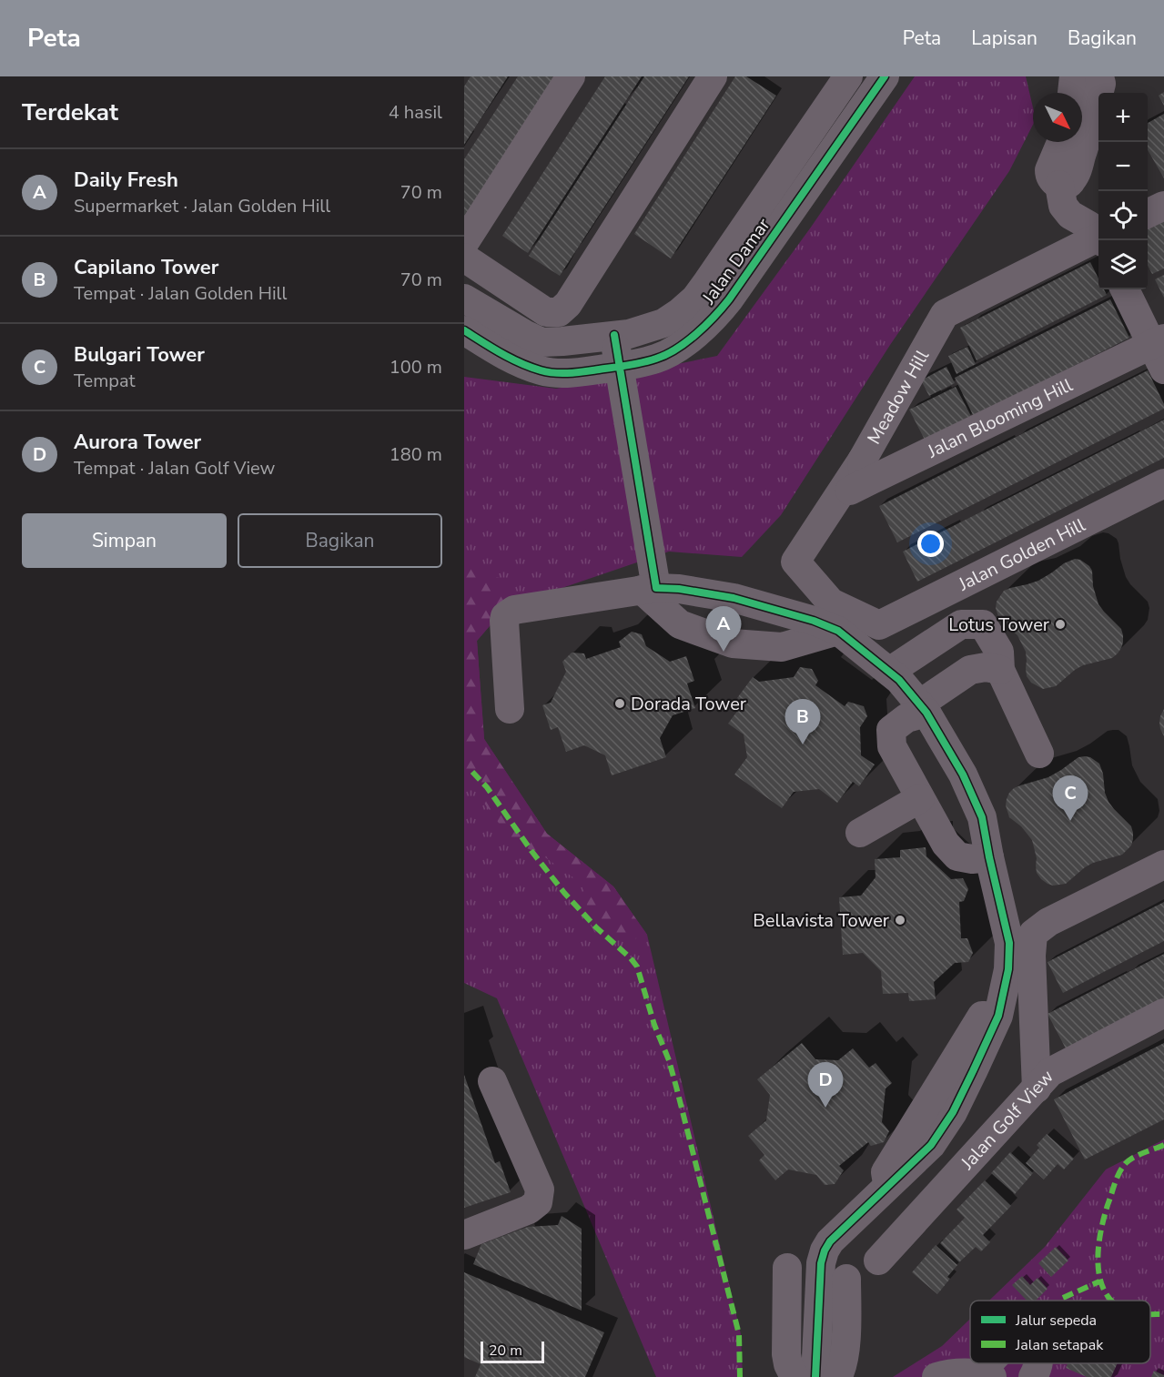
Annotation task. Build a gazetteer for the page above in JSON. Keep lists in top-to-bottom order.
{
  "streets": {
    "street": [
      "Jalan Damar",
      "Meadow Hill",
      "Jalan Blooming Hill",
      "Jalan Golden Hill",
      "Jalan Golf View"
    ]
  },
  "crossings": [
    ["Meadow Hill", "Jalan Blooming Hill"],
    ["Jalan Blooming Hill", "Jalan Golden Hill"]
  ],
  "places": ["Lotus Tower", "Dorada Tower", "Bellavista Tower"],
  "legend": ["Jalur sepeda", "Jalan setapak"],
  "scale_bar": "20 m",
  "north": "bottom right",
  "page": {
    "header": "Peta",
    "nav": ["Peta", "Lapisan", "Bagikan"],
    "heading": ["Terdekat", "4 hasil"],
    "map_buttons": ["+", "−"],
    "list": [
      {
        "mark": "A",
        "name": "Daily Fresh",
        "note": "Supermarket · Jalan Golden Hill",
        "value": "70 m"
      },
      {
        "mark": "B",
        "name": "Capilano Tower",
        "note": "Tempat · Jalan Golden Hill",
        "value": "70 m"
      },
      {
        "mark": "C",
        "name": "Bulgari Tower",
        "note": "Tempat",
        "value": "100 m"
      },
      {
        "mark": "D",
        "name": "Aurora Tower",
        "note": "Tempat · Jalan Golf View",
        "value": "180 m"
      }
    ],
    "buttons": ["Simpan", "Bagikan"],
    "pins": [
      "A",
      "B",
      "C",
      "D"
    ],
    "scale": "20 m"
  }
}
